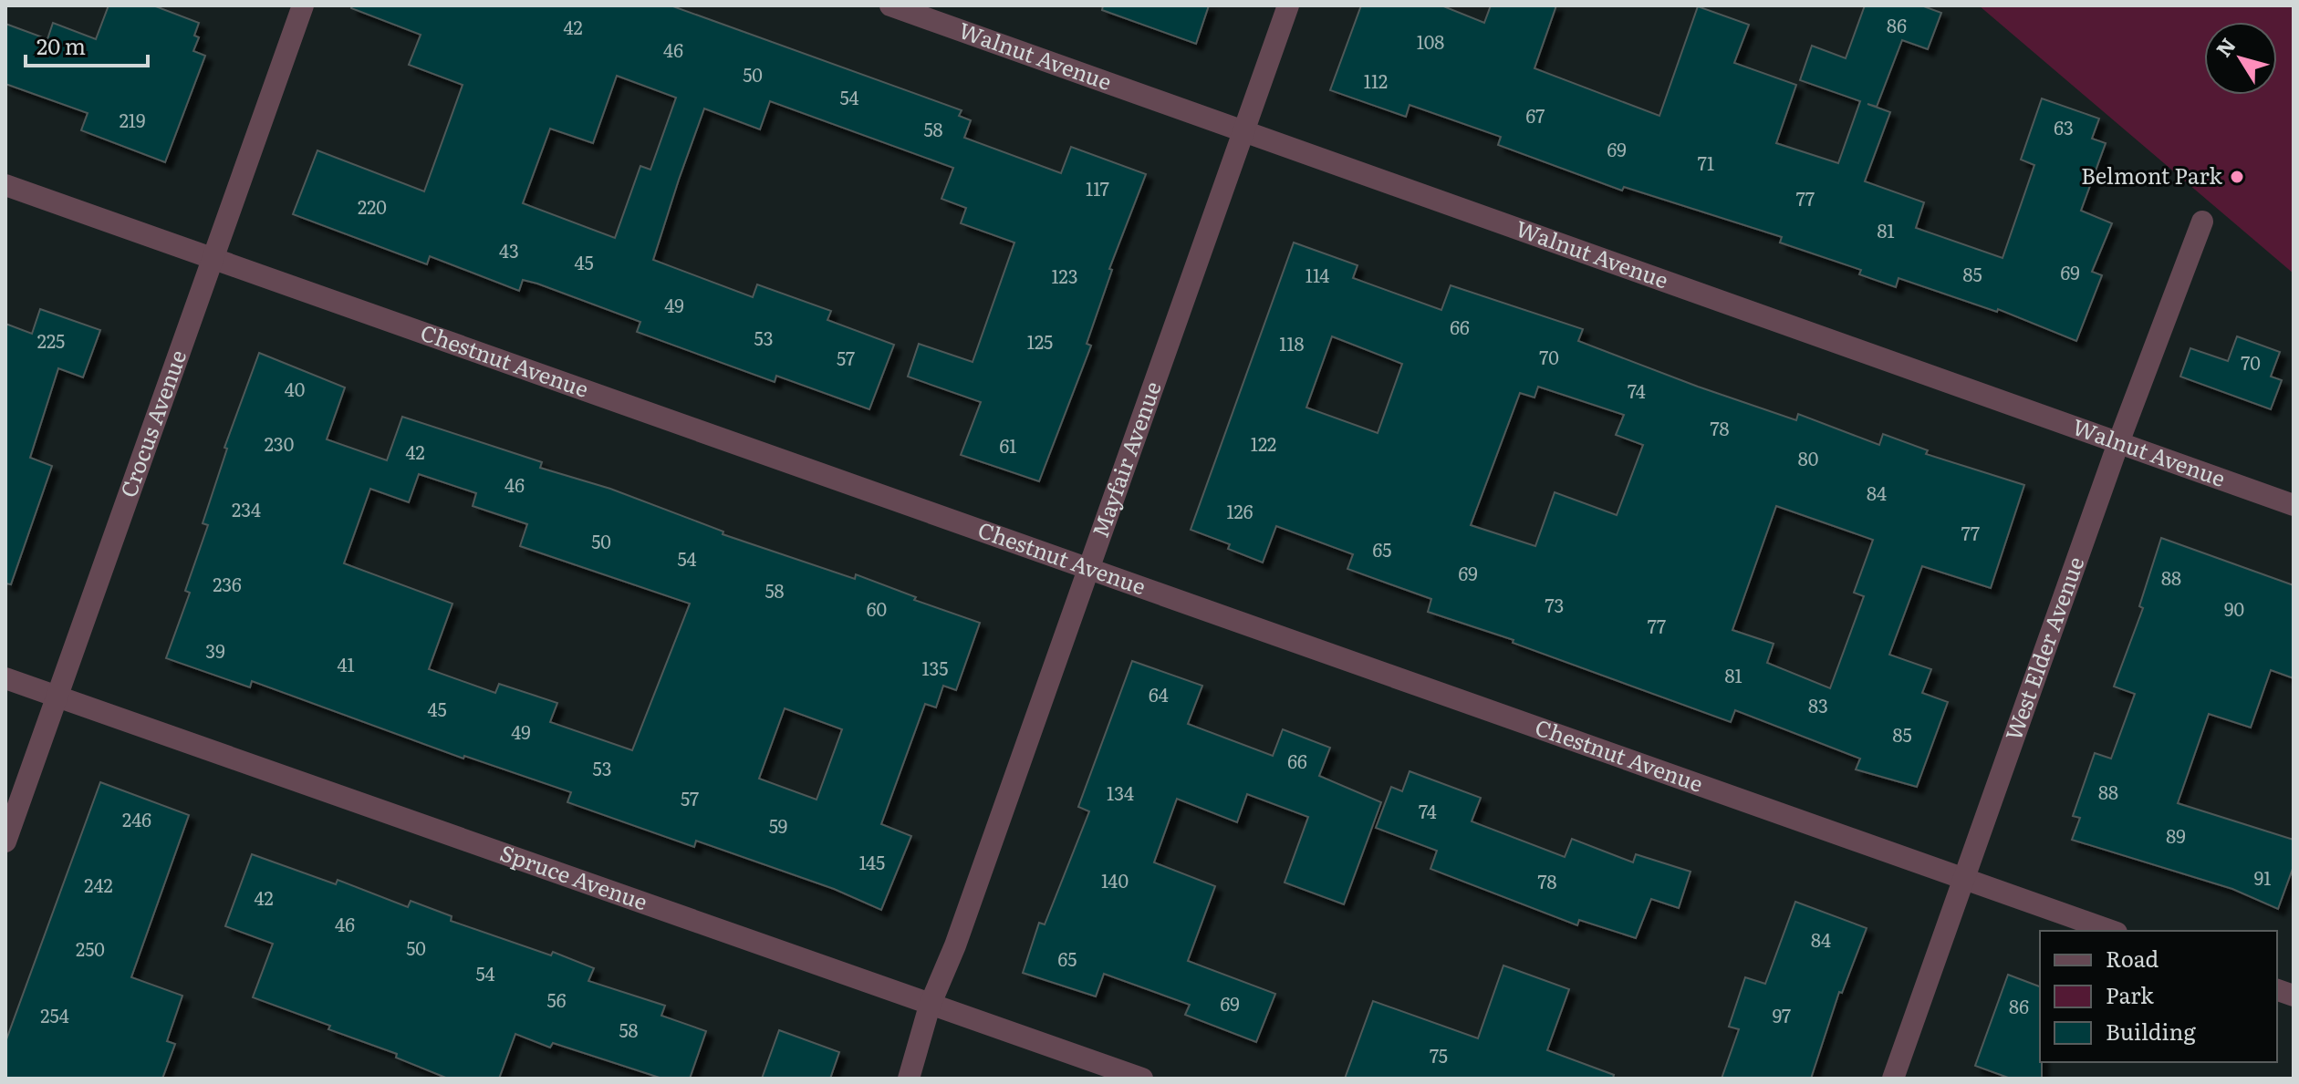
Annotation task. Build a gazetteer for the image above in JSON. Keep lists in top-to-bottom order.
{
  "streets": {
    "street": [
      "Walnut Avenue",
      "Chestnut Avenue",
      "Crocus Avenue",
      "Mayfair Avenue",
      "West Elder Avenue",
      "Spruce Avenue"
    ]
  },
  "crossings": [
    ["Walnut Avenue", "Mayfair Avenue"],
    ["Walnut Avenue", "West Elder Avenue"],
    ["Chestnut Avenue", "Crocus Avenue"],
    ["Chestnut Avenue", "Mayfair Avenue"],
    ["Chestnut Avenue", "West Elder Avenue"],
    ["Crocus Avenue", "Spruce Avenue"],
    ["Mayfair Avenue", "Spruce Avenue"]
  ],
  "places": ["Belmont Park"],
  "house_numbers": [
    "86",
    "42",
    "108",
    "46",
    "50",
    "112",
    "54",
    "67",
    "219",
    "63",
    "58",
    "69",
    "71",
    "117",
    "77",
    "220",
    "81",
    "43",
    "45",
    "69",
    "85",
    "114",
    "123",
    "49",
    "66",
    "53",
    "225",
    "125",
    "118",
    "70",
    "57",
    "70",
    "40",
    "74",
    "78",
    "230",
    "122",
    "61",
    "42",
    "80",
    "46",
    "84",
    "234",
    "126",
    "77",
    "50",
    "65",
    "54",
    "69",
    "88",
    "236",
    "58",
    "73",
    "60",
    "90",
    "77",
    "39",
    "41",
    "135",
    "81",
    "64",
    "83",
    "45",
    "49",
    "85",
    "66",
    "53",
    "88",
    "134",
    "57",
    "74",
    "246",
    "59",
    "89",
    "145",
    "91",
    "140",
    "78",
    "242",
    "42",
    "46",
    "84",
    "50",
    "250",
    "65",
    "54",
    "56",
    "69",
    "86",
    "254",
    "97",
    "58",
    "75"
  ],
  "legend": ["Road", "Park", "Building"],
  "scale_bar": "20 m",
  "north": "top left"
}
